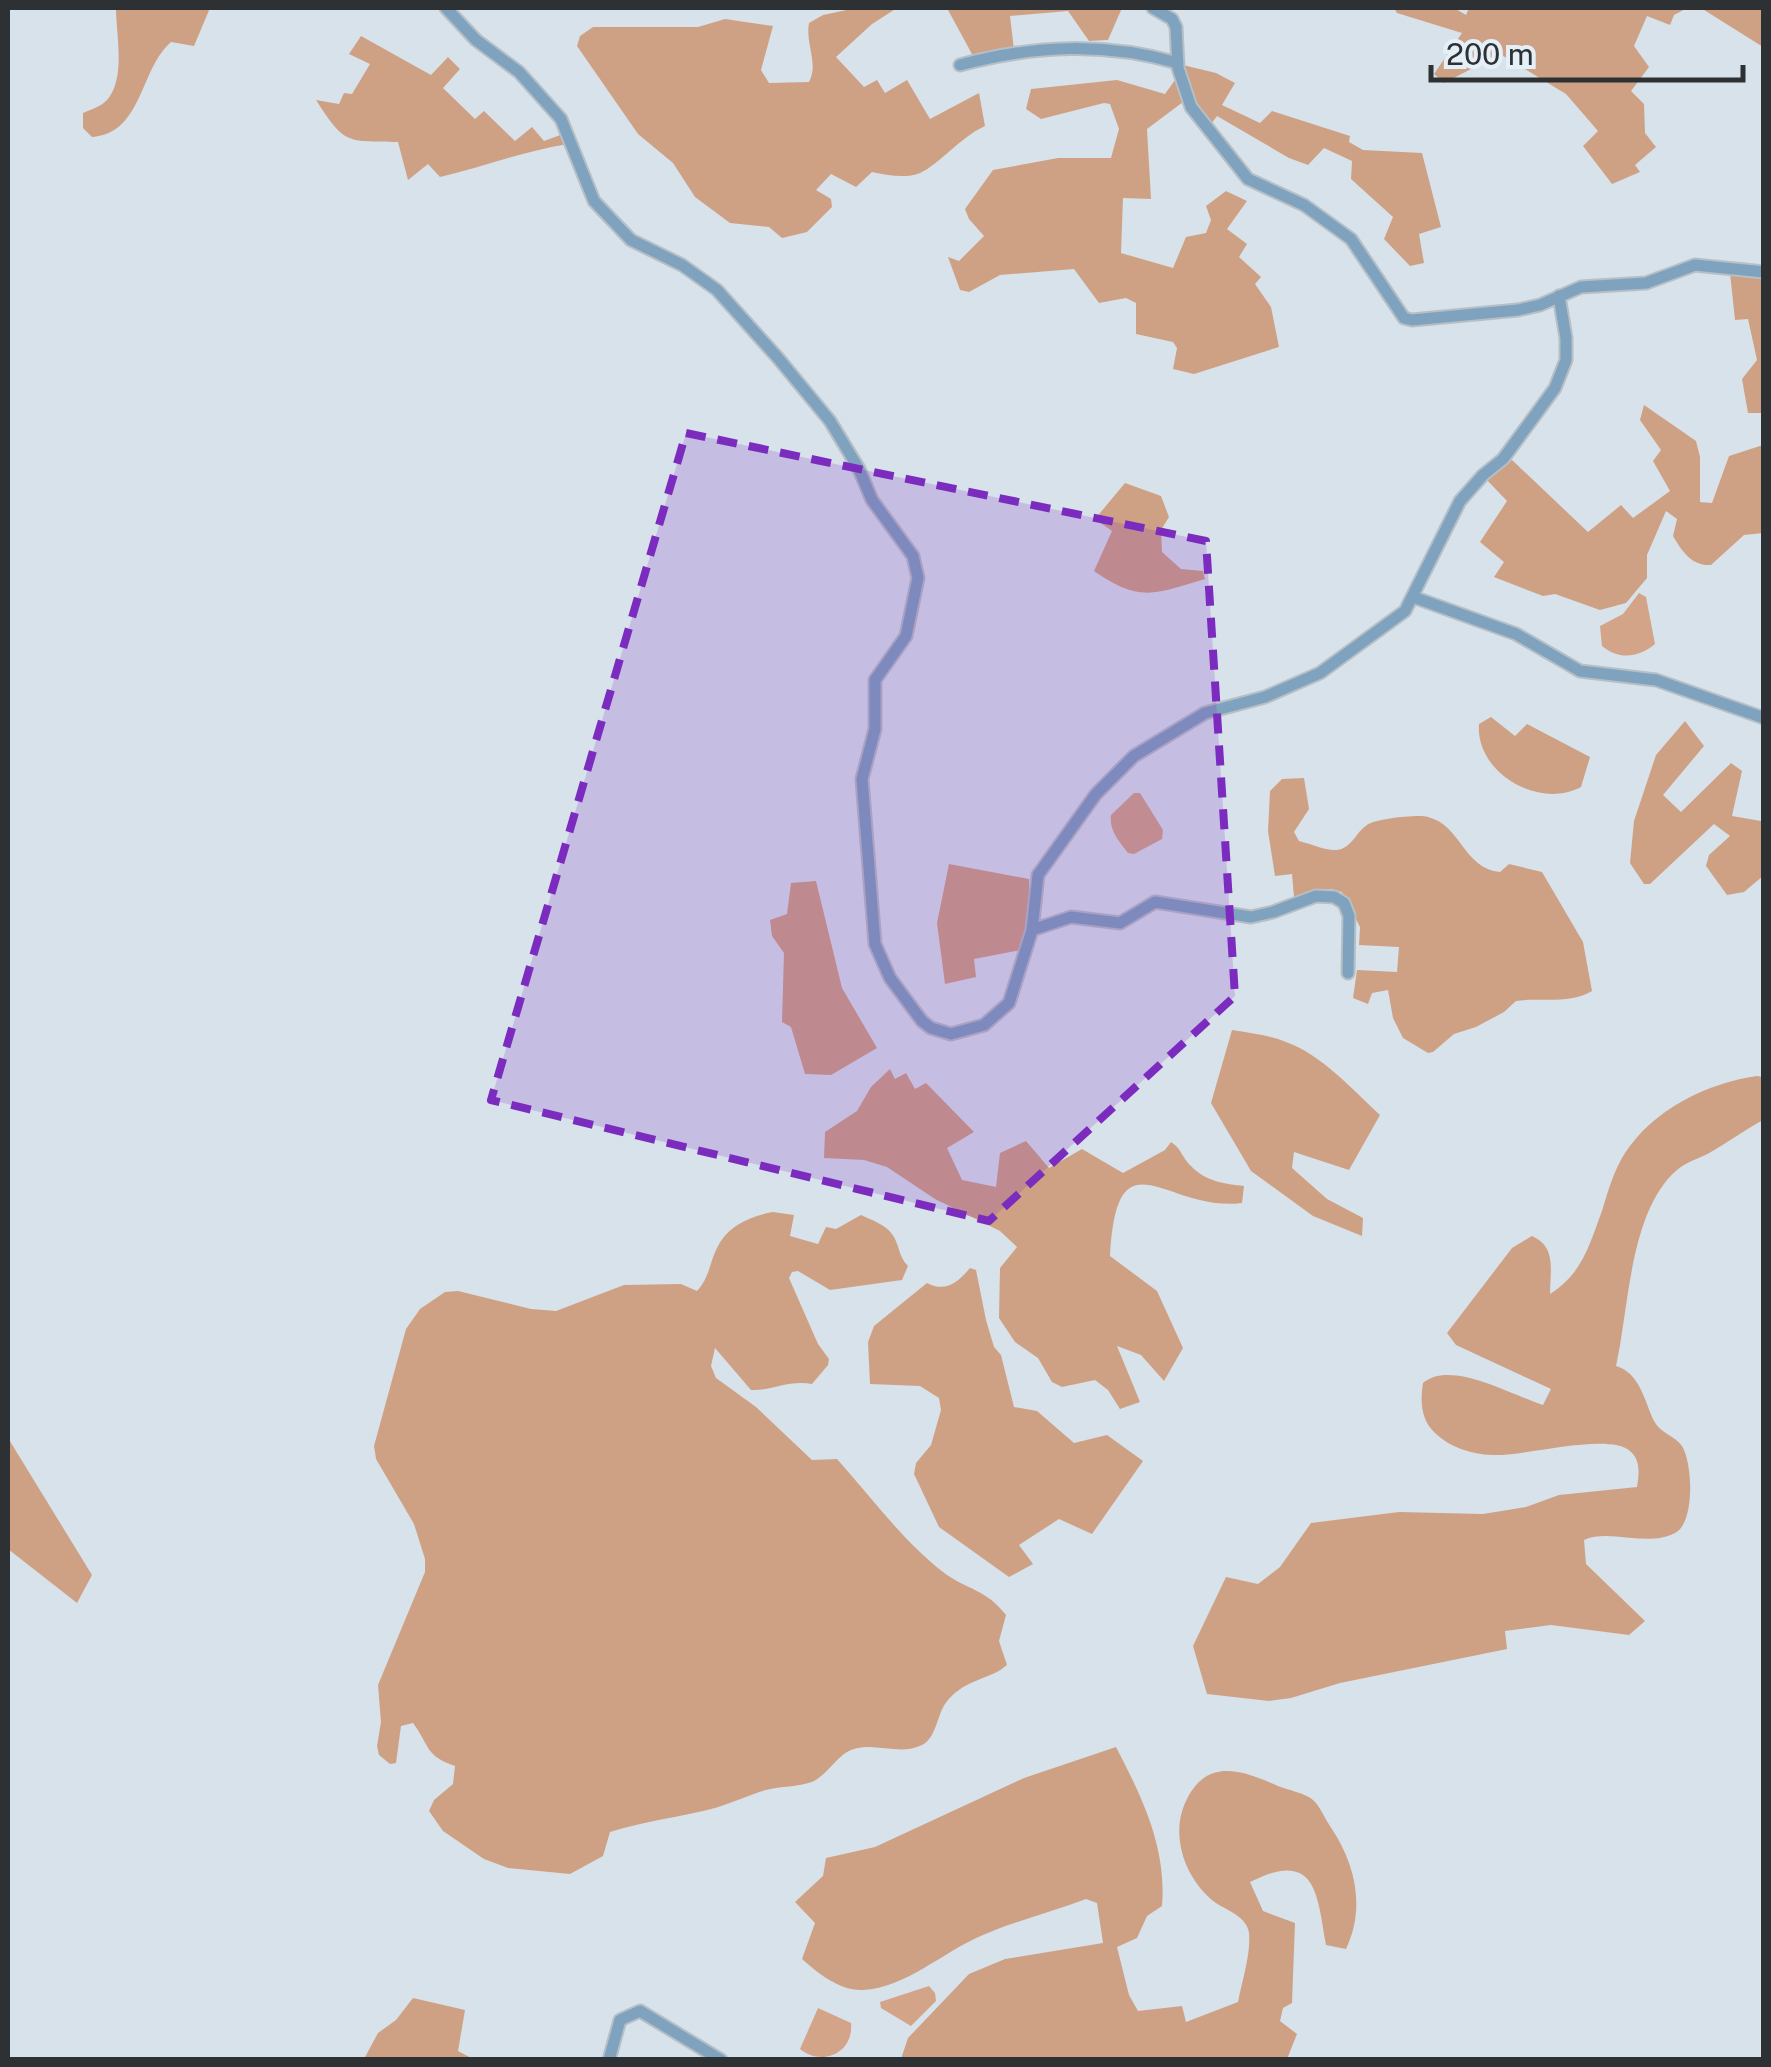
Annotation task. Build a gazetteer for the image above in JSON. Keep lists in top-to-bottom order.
{
  "scale_bar": "200 m"
}
